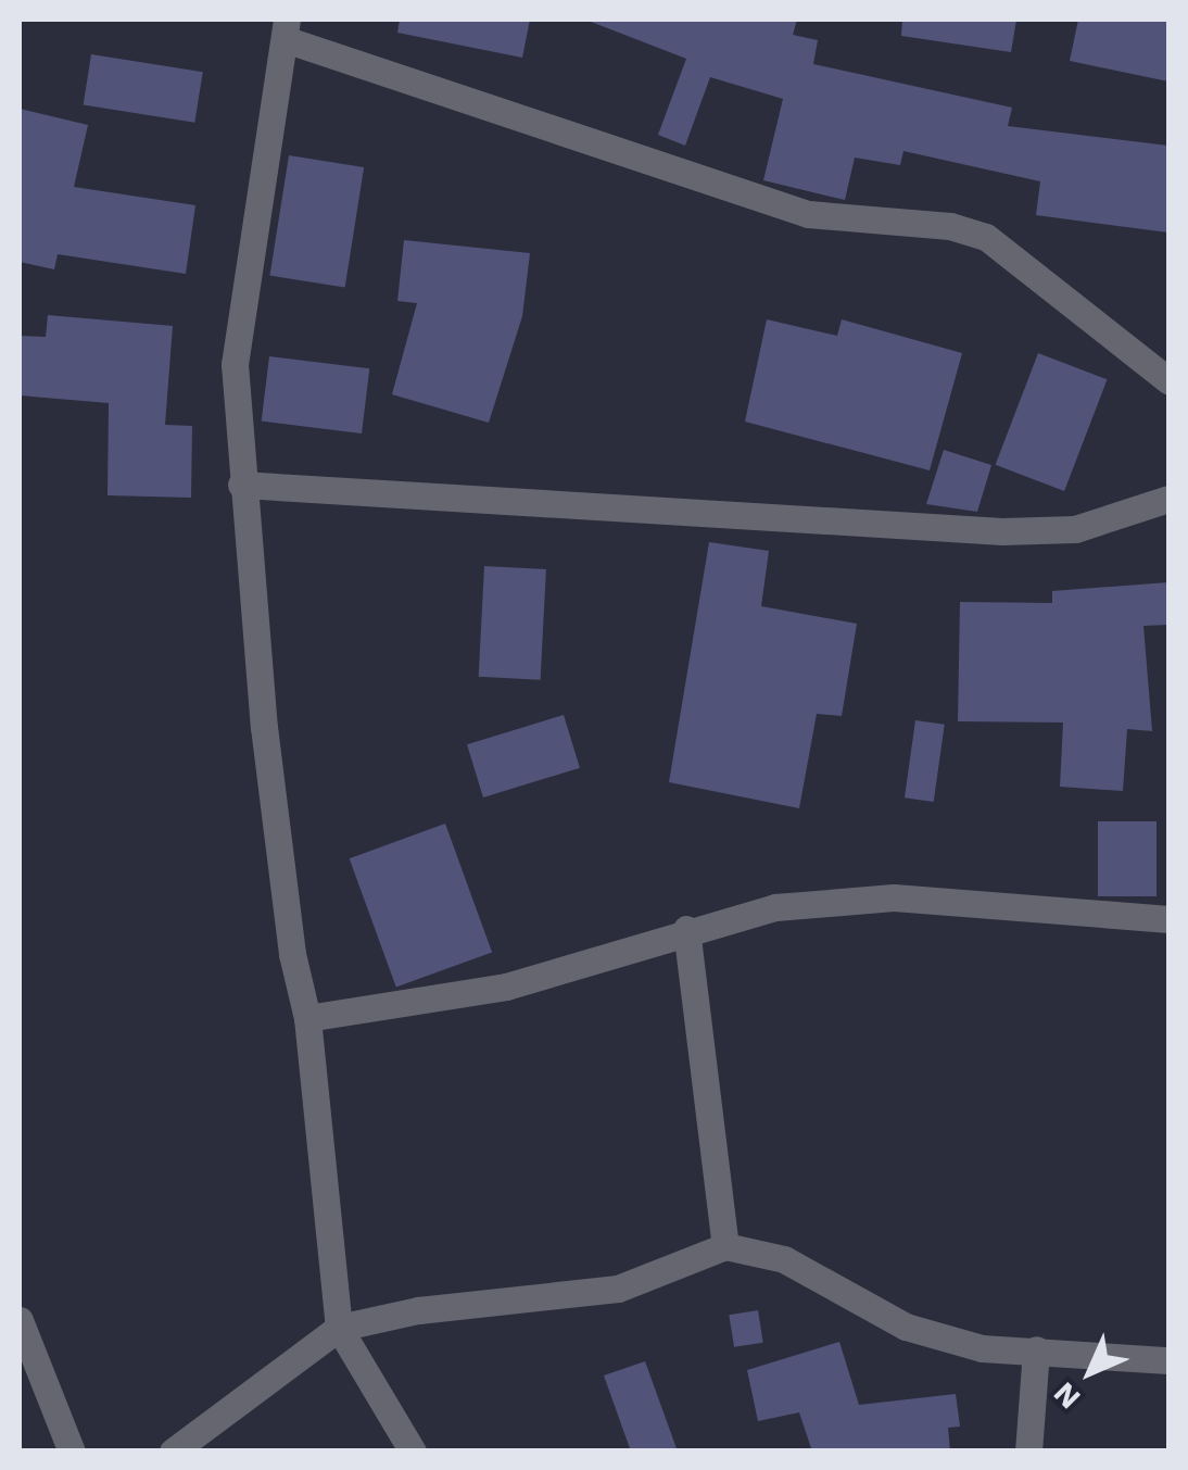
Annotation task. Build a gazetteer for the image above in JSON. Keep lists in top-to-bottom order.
{
  "north": "bottom left"
}
